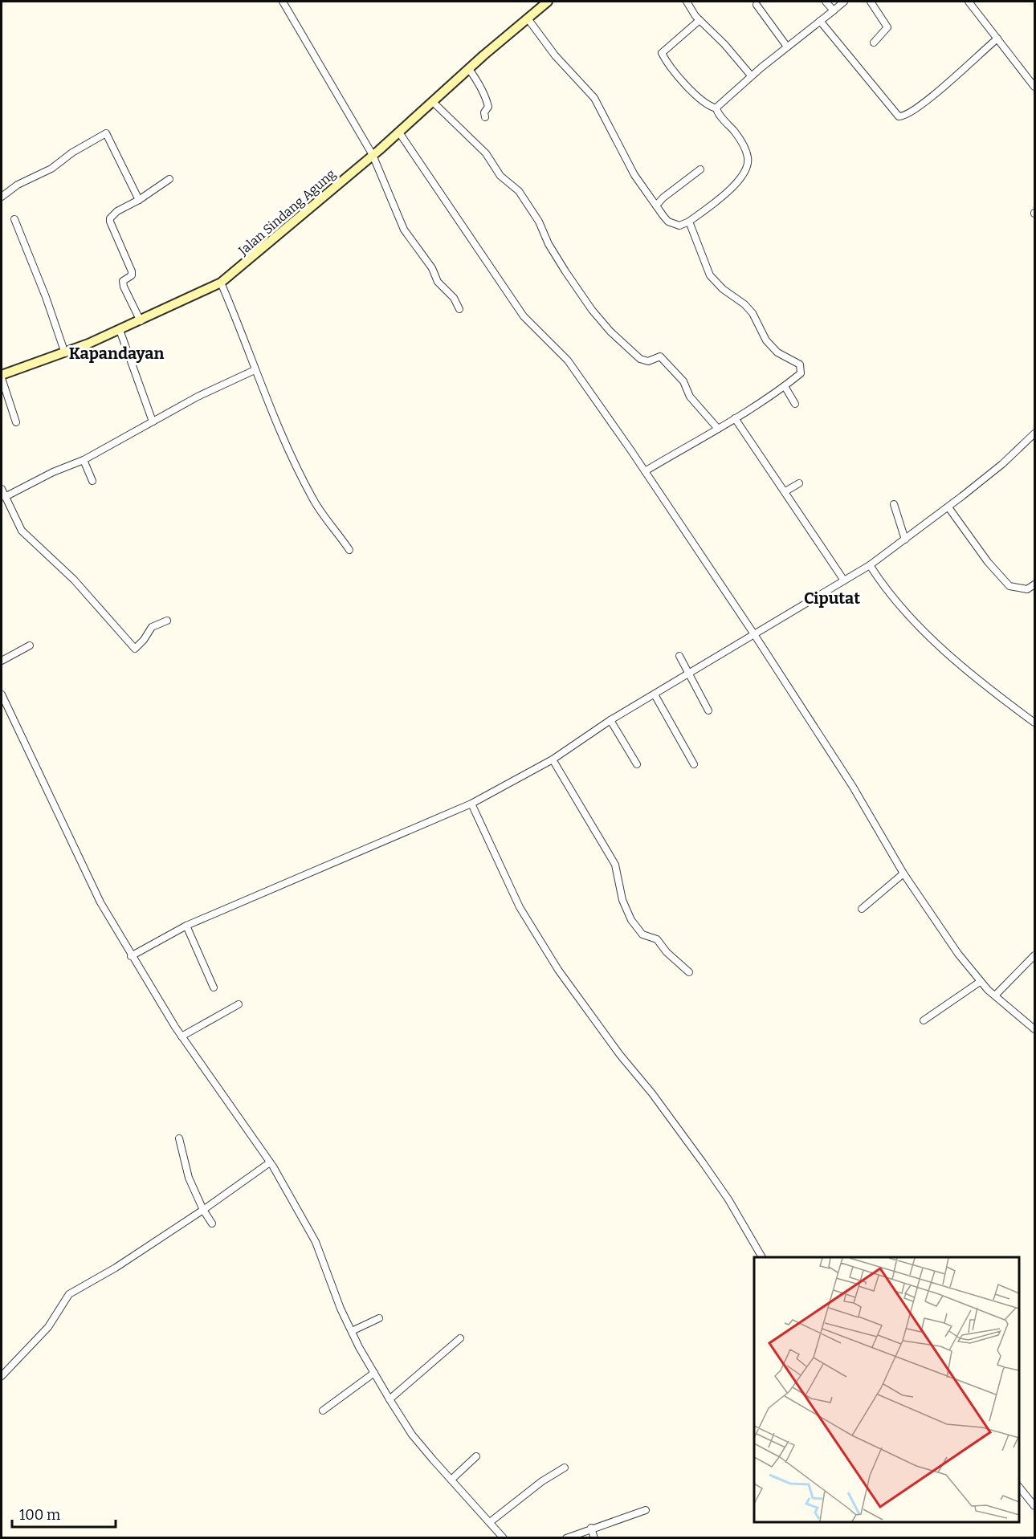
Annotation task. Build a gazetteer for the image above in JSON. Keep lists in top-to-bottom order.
{
  "streets": {
    "main road": ["Jalan Sindang Agung"]
  },
  "districts": ["Kapandayan", "Ciputat"],
  "scale_bar": "100 m"
}
